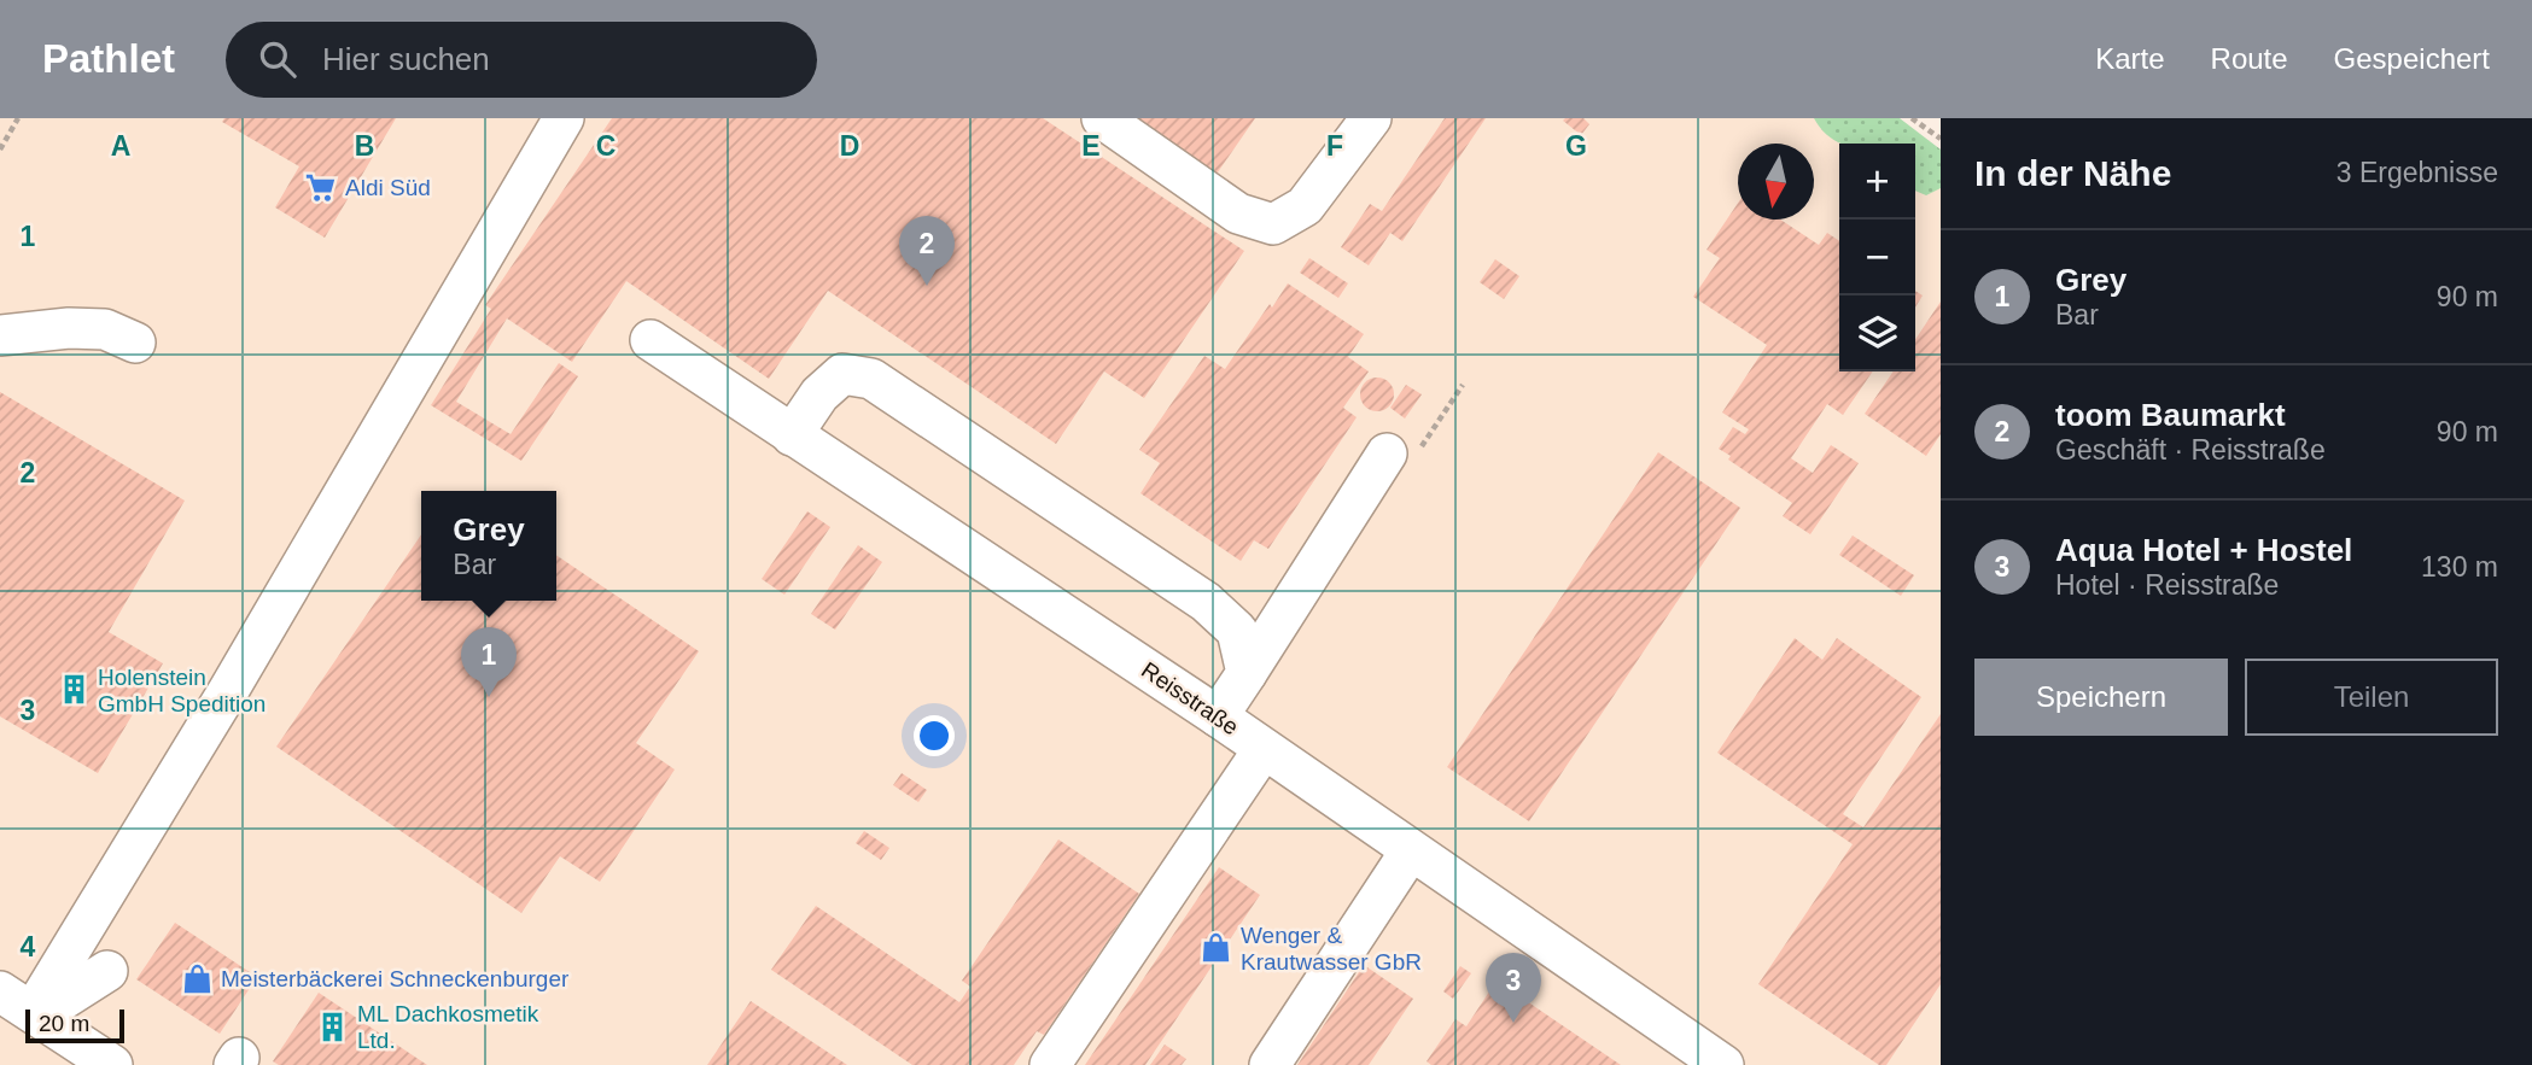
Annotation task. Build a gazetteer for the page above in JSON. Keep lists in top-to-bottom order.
{
  "streets": {
    "street": ["Reisstraße"]
  },
  "places": {
    "supermarket": ["Aldi Süd"],
    "building": ["Holenstein GmbH Spedition", "ML Dachkosmetik Ltd."],
    "shop": ["Wenger & Krautwasser GbR", "Meisterbäckerei Schneckenburger"]
  },
  "scale_bar": "20 m",
  "north": "bottom",
  "page": {
    "header": "Pathlet",
    "search": "Hier suchen",
    "nav": ["Karte", "Route", "Gespeichert"],
    "heading": ["In der Nähe", "3 Ergebnisse"],
    "map_buttons": ["+", "−"],
    "pins": ["2", "1", "3"],
    "list": [
      {
        "mark": "1",
        "name": "Grey",
        "note": "Bar",
        "value": "90 m"
      },
      {
        "mark": "2",
        "name": "toom Baumarkt",
        "note": "Geschäft · Reisstraße",
        "value": "90 m"
      },
      {
        "mark": "3",
        "name": "Aqua Hotel + Hostel",
        "note": "Hotel · Reisstraße",
        "value": "130 m"
      }
    ],
    "popup": ["Grey", "Bar"],
    "buttons": ["Speichern", "Teilen"],
    "scale": "20 m"
  },
  "grid": {
    "columns": [
      "A",
      "B",
      "C",
      "D",
      "E",
      "F",
      "G"
    ],
    "rows": [
      "1",
      "2",
      "3",
      "4"
    ]
  }
}
